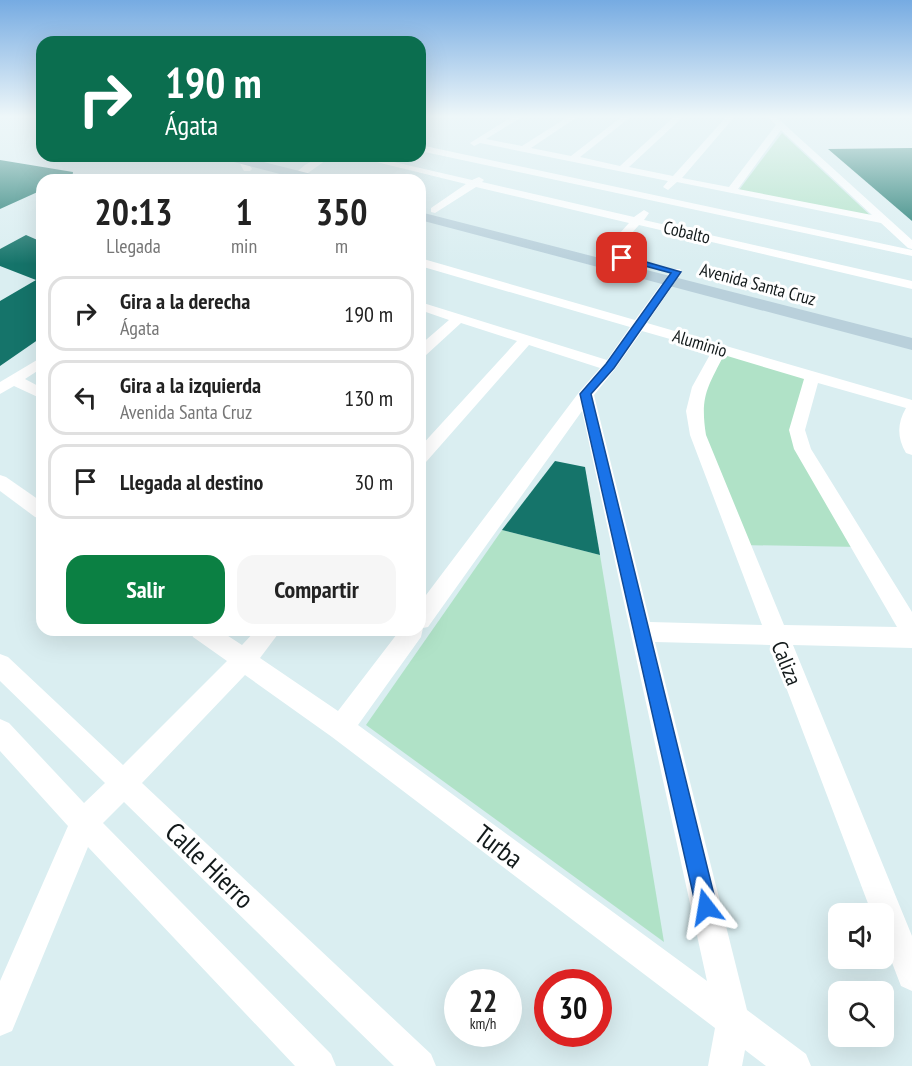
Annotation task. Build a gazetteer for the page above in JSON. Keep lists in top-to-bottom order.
{
  "streets": {
    "street": [
      "Cobalto",
      "Avenida Santa Cruz",
      "Aluminio",
      "Caliza",
      "Turba",
      "Calle Hierro"
    ]
  },
  "crossings": [
    ["Aluminio", "Caliza"]
  ],
  "page": {
    "turn": ["190 m", "Ágata"],
    "eta": [
      "20:13",
      "Llegada",
      "1",
      "min",
      "350",
      "m"
    ],
    "list": [
      {
        "name": "Gira a la derecha",
        "note": "Ágata",
        "value": "190 m"
      },
      {
        "name": "Gira a la izquierda",
        "note": "Avenida Santa Cruz",
        "value": "130 m"
      },
      {
        "name": "Llegada al destino",
        "value": "30 m"
      }
    ],
    "buttons": ["Salir", "Compartir"],
    "speed": "22 km/h",
    "limit": "30"
  }
}
